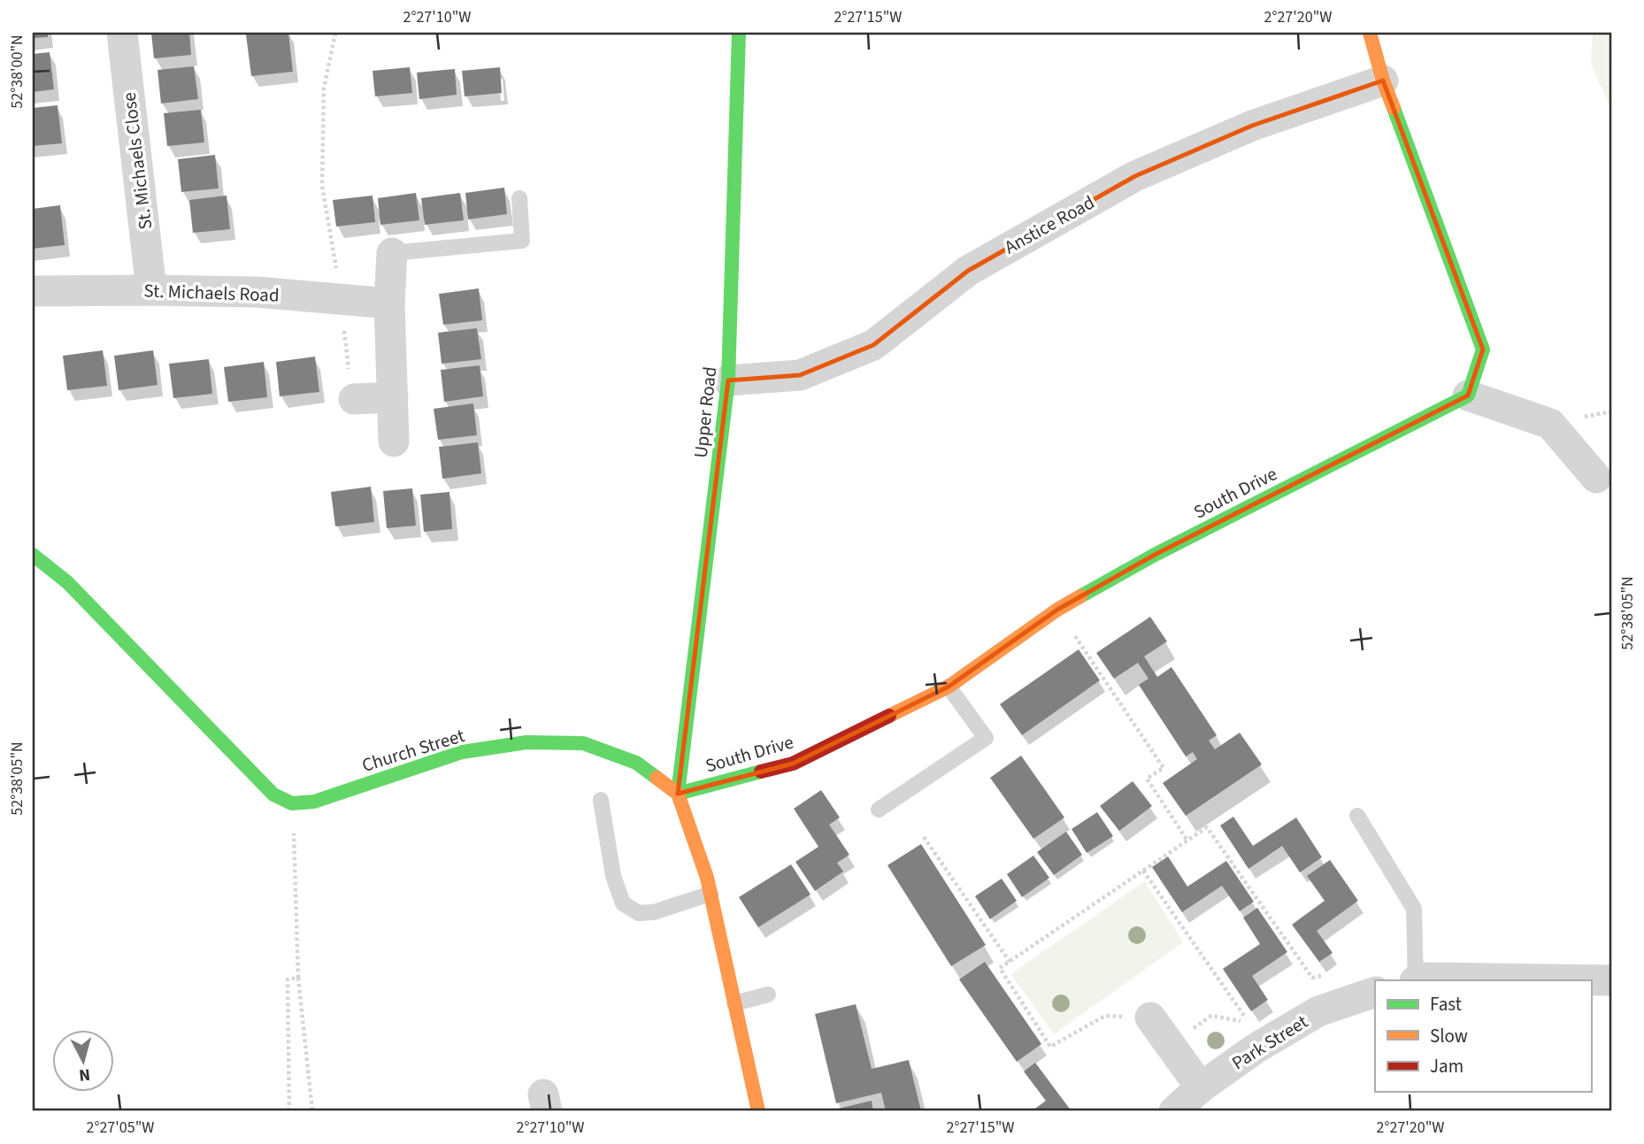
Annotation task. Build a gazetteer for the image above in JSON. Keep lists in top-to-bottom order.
{
  "streets": {
    "street": [
      "St. Michaels Close",
      "Anstice Road",
      "St. Michaels Road",
      "Upper Road",
      "South Drive",
      "Church Street",
      "Park Street"
    ]
  },
  "crossings": [
    ["St. Michaels Close", "St. Michaels Road"],
    ["Anstice Road", "Upper Road"],
    ["Upper Road", "South Drive"],
    ["Upper Road", "Church Street"],
    ["South Drive", "Church Street"]
  ],
  "legend": ["Fast", "Slow", "Jam"],
  "north": "bottom",
  "coordinates": [
    "2°27'10\"W",
    "2°27'15\"W",
    "2°27'20\"W",
    "52°38'00\"N",
    "52°38'05\"N",
    "2°27'05\"W"
  ]
}
